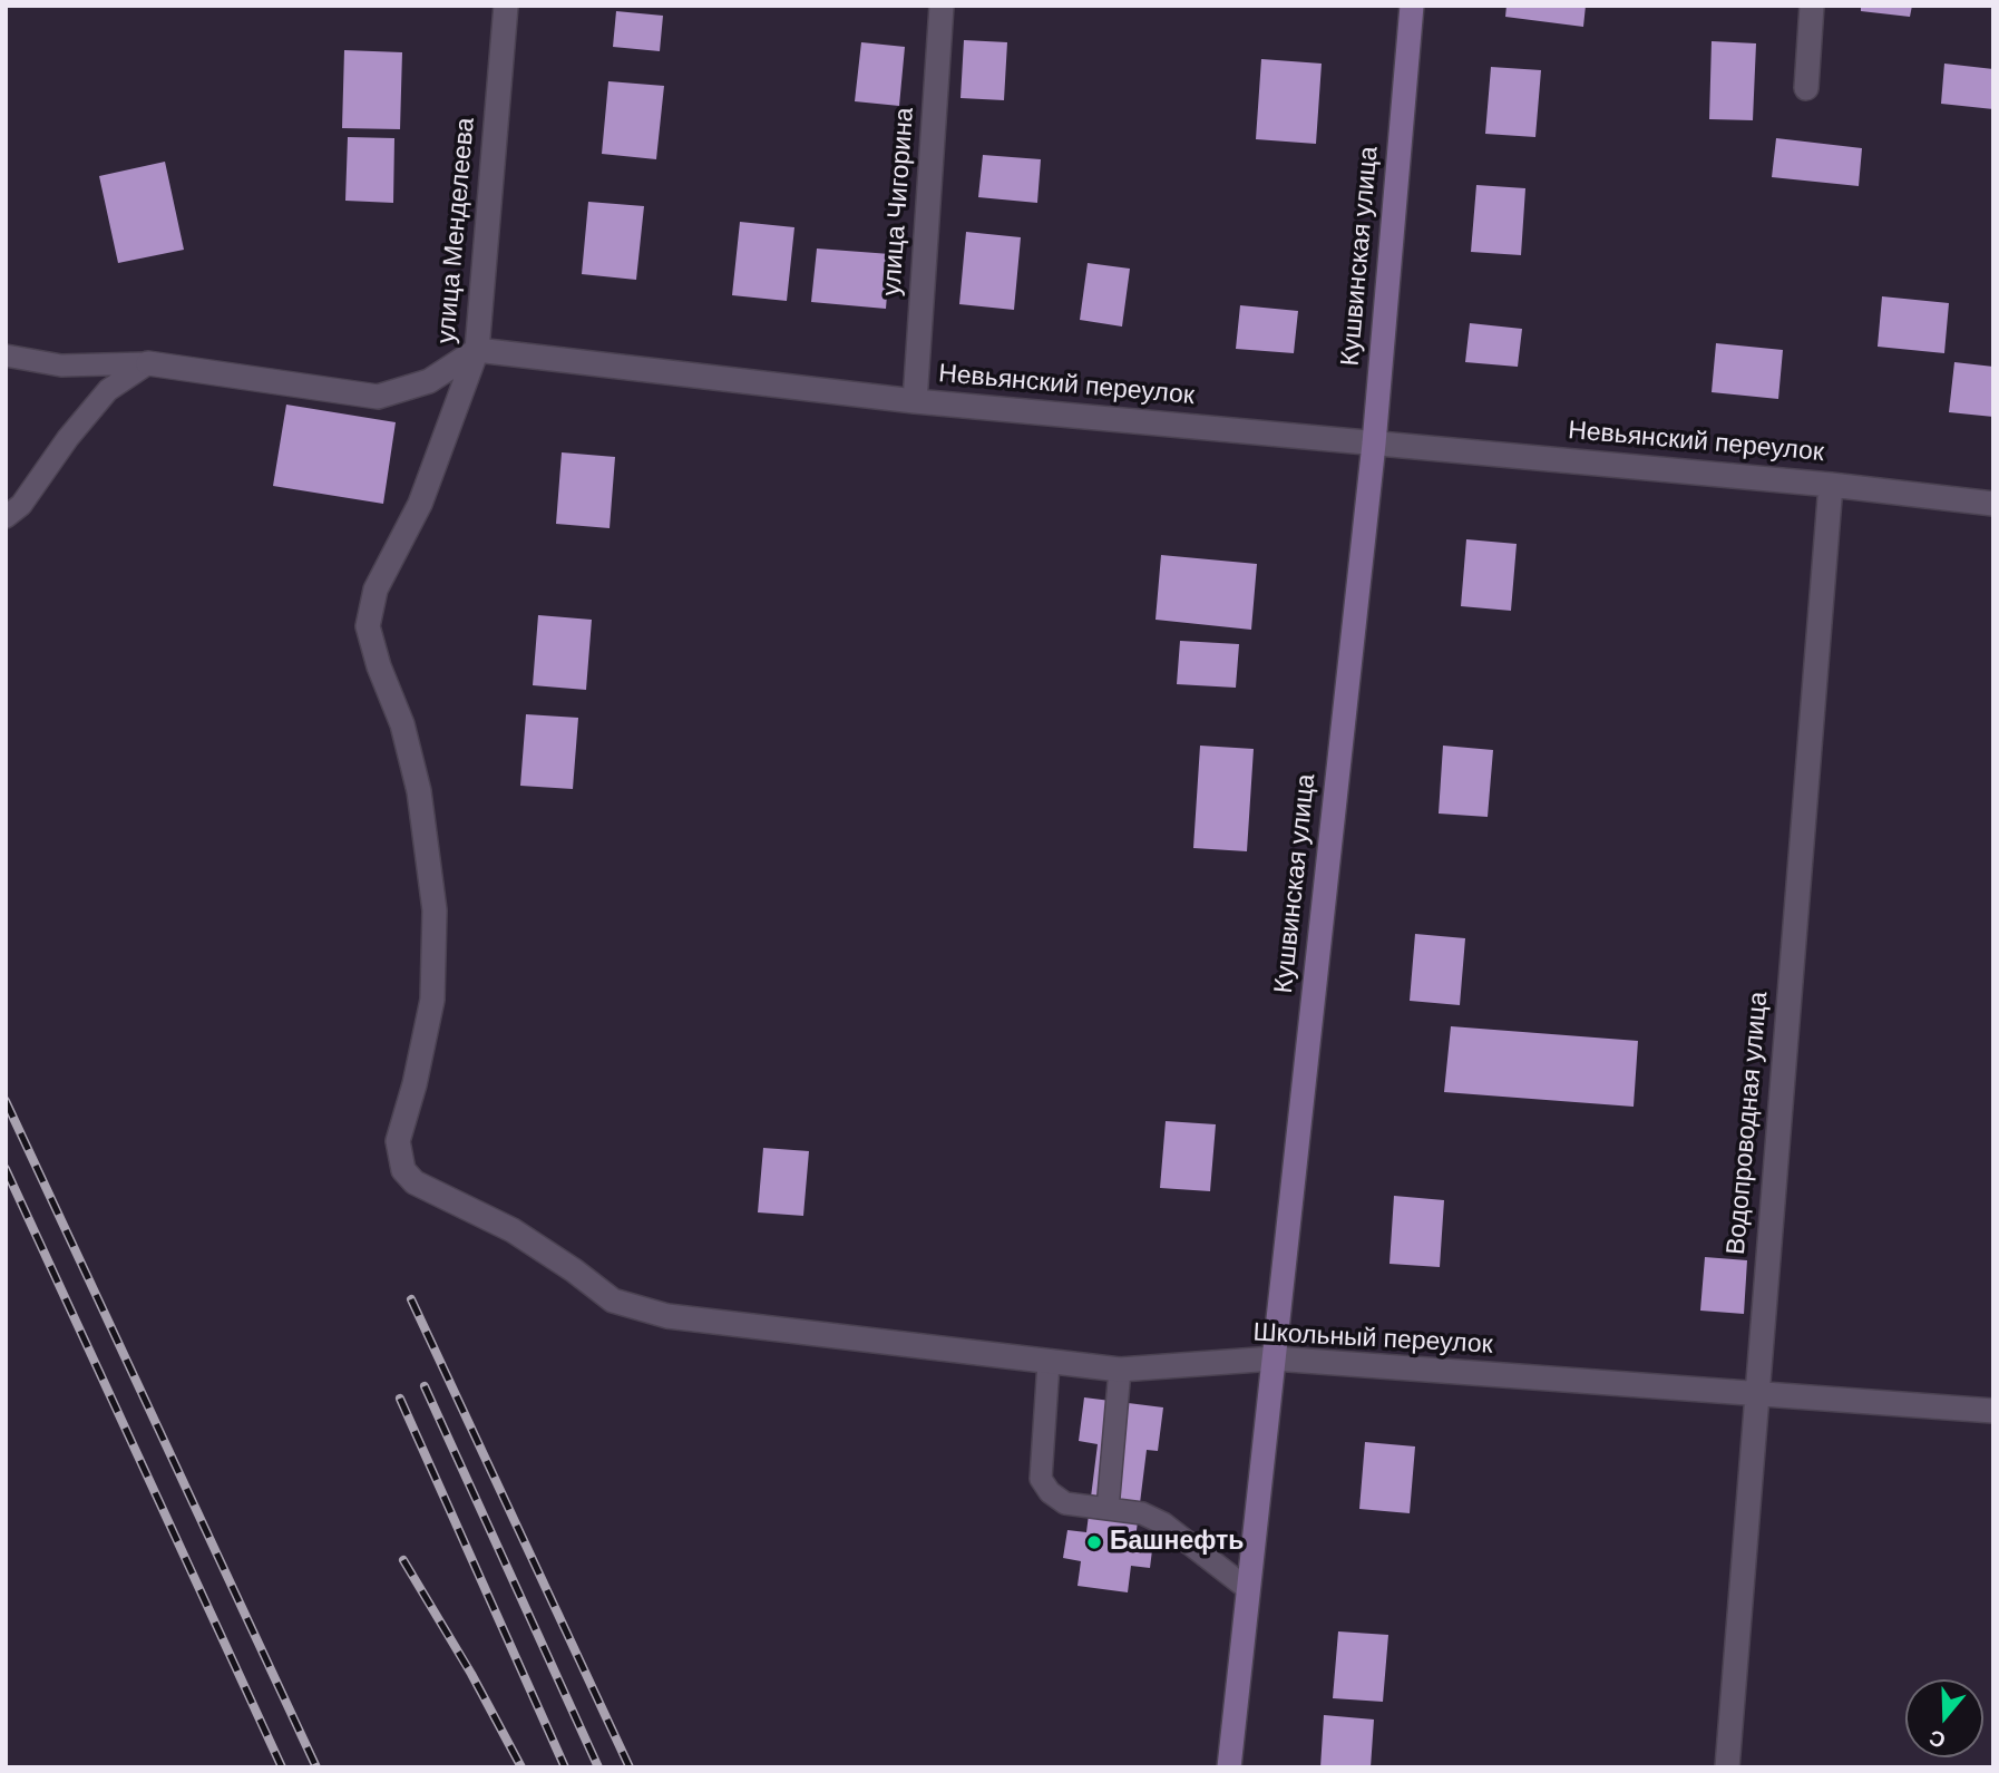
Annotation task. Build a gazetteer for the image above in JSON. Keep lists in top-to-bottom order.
{
  "streets": {
    "main road": ["Кушвинская улица"],
    "street": [
      "улица Чигорина",
      "улица Менделеева",
      "Невьянский переулок",
      "Водопроводная улица",
      "Школьный переулок"
    ]
  },
  "crossings": [
    ["улица Чигорина", "Невьянский переулок"],
    ["улица Менделеева", "Невьянский переулок"],
    ["улица Менделеева", "Школьный переулок"],
    ["Кушвинская улица", "Невьянский переулок"],
    ["Кушвинская улица", "Школьный переулок"],
    ["Невьянский переулок", "Водопроводная улица"],
    ["Водопроводная улица", "Школьный переулок"]
  ],
  "places": ["Башнефть"],
  "north": "bottom"
}
